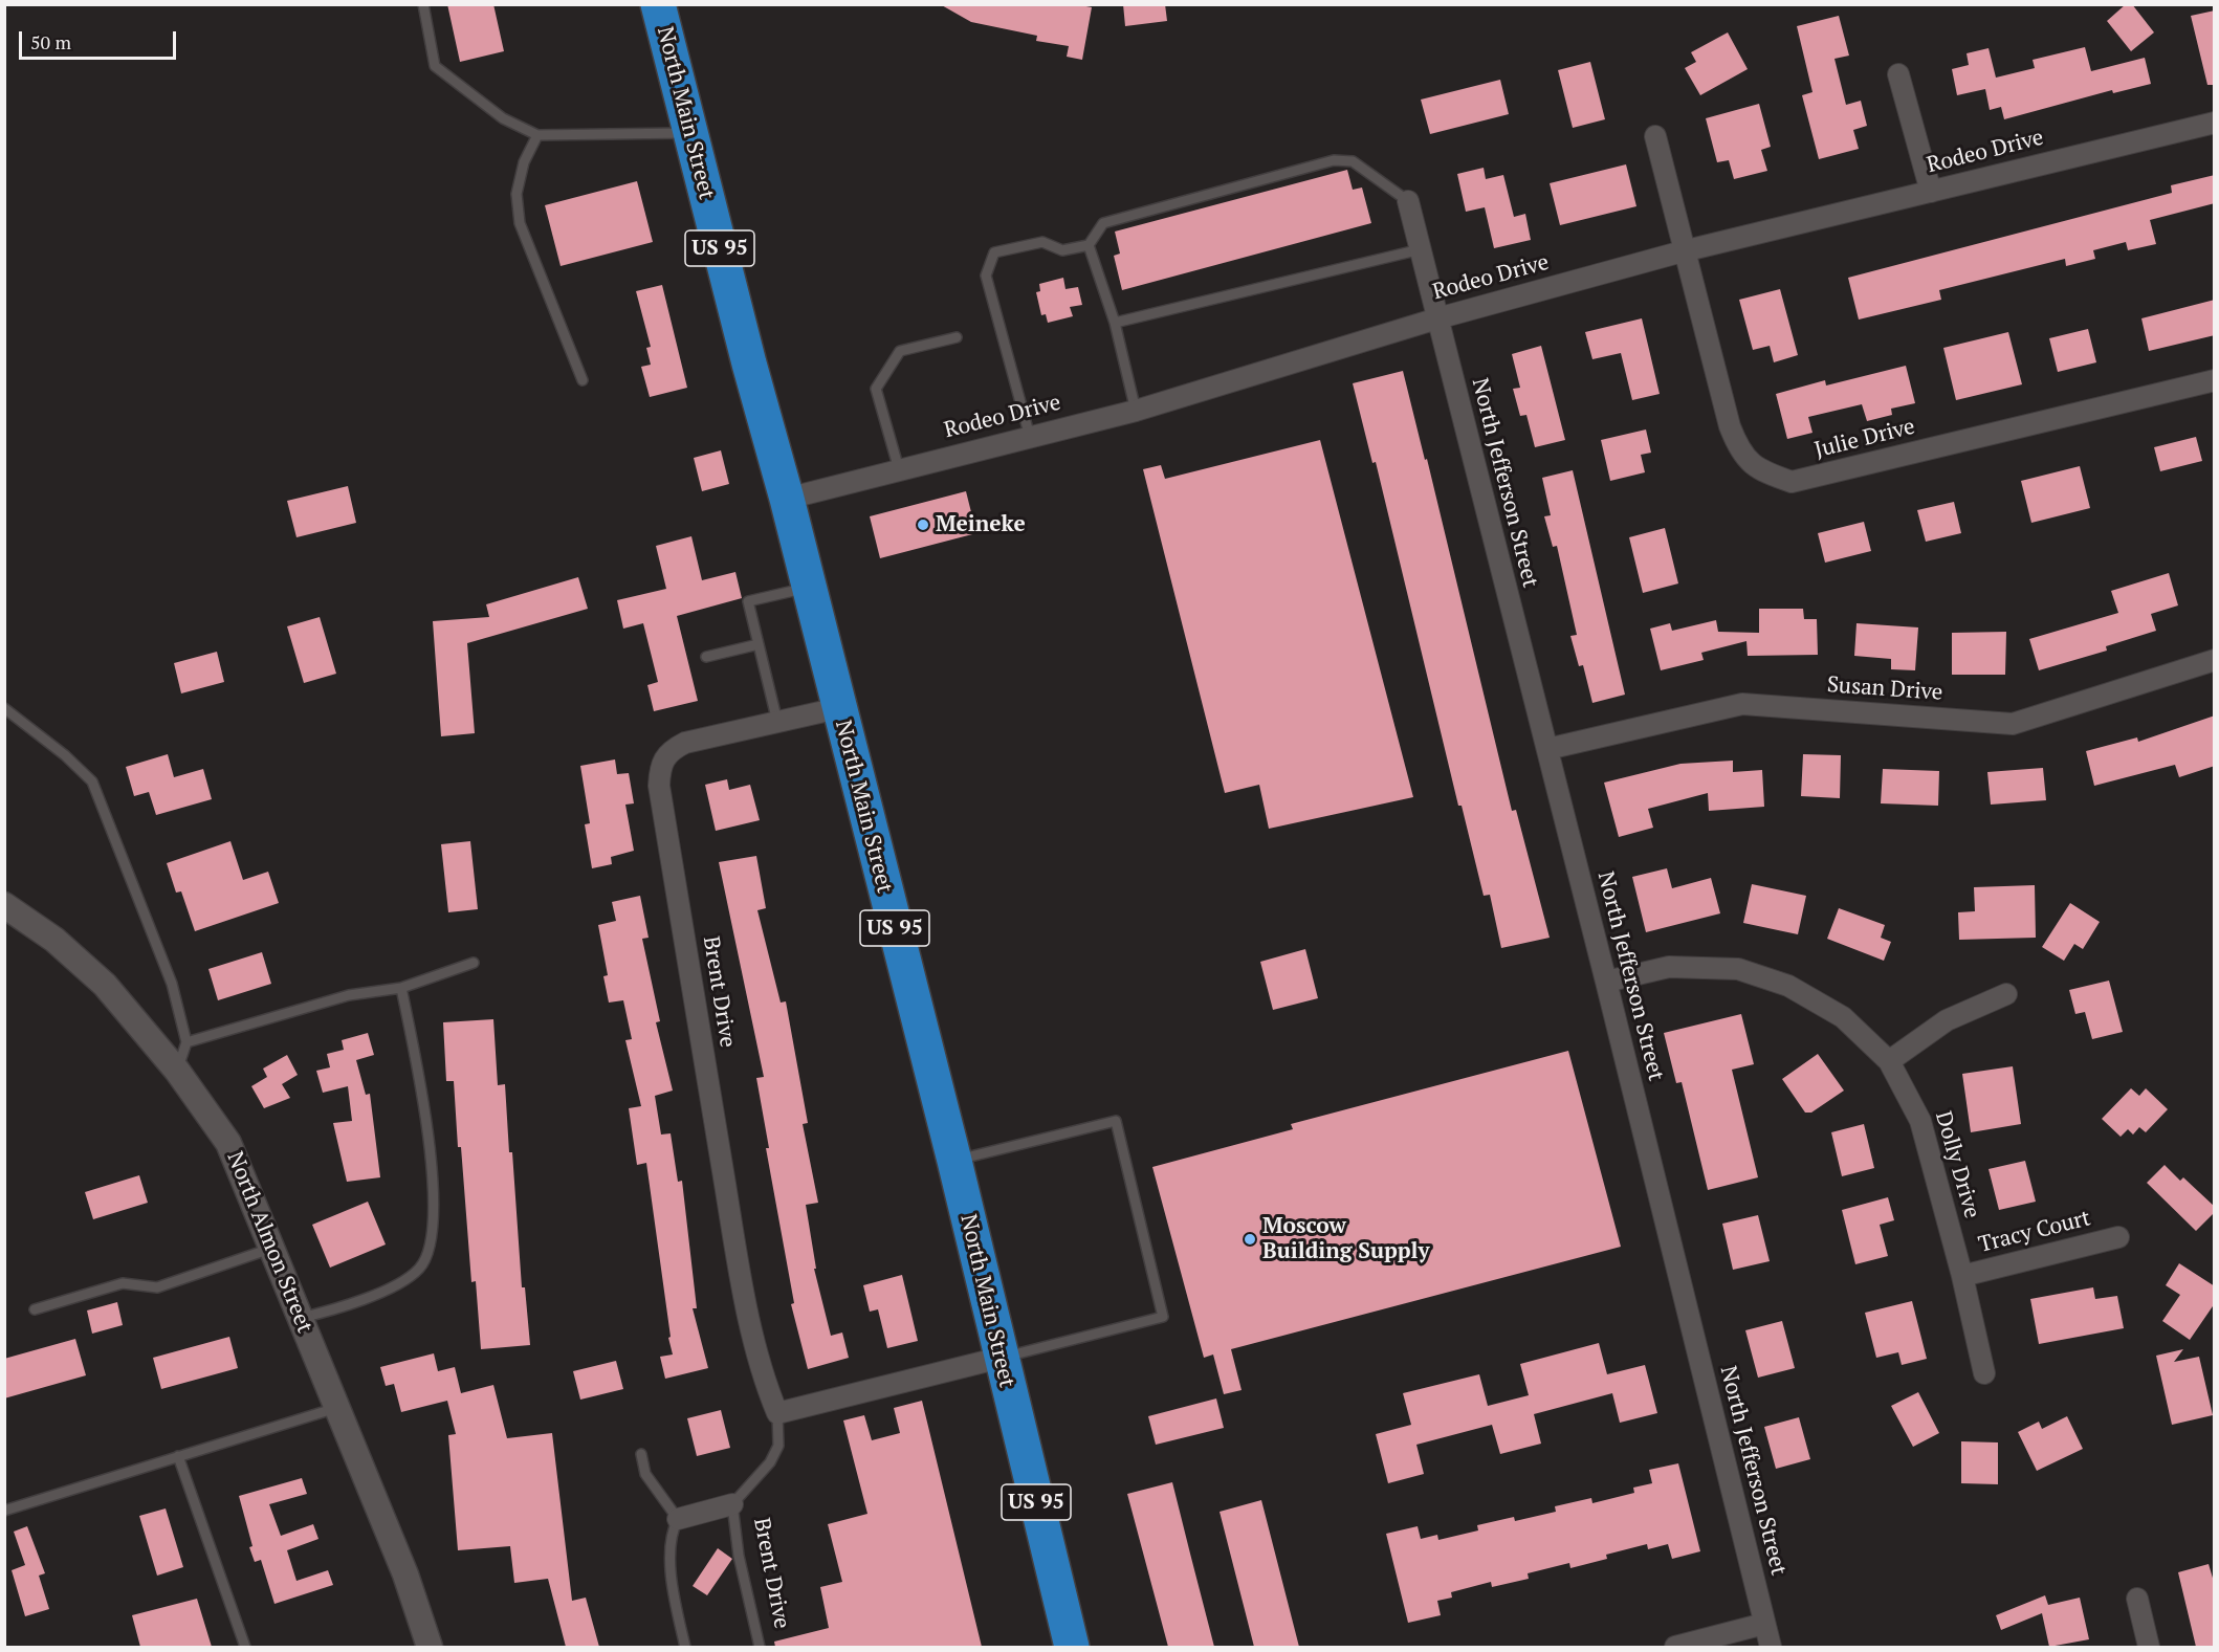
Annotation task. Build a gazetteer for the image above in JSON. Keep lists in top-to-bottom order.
{
  "streets": {
    "highway": ["North Main Street", "US 95"],
    "street": [
      "Rodeo Drive",
      "Julie Drive",
      "North Jefferson Street",
      "Susan Drive",
      "Brent Drive",
      "Dolly Drive",
      "Tracy Court",
      "North Almon Street"
    ]
  },
  "crossings": [
    ["North Main Street", "Rodeo Drive"],
    ["North Main Street", "Brent Drive"],
    ["Rodeo Drive", "Julie Drive"],
    ["Rodeo Drive", "North Jefferson Street"],
    ["North Jefferson Street", "Susan Drive"],
    ["North Jefferson Street", "Dolly Drive"],
    ["Dolly Drive", "Tracy Court"]
  ],
  "places": ["Meineke", "Moscow Building Supply"],
  "scale_bar": "50 m"
}
